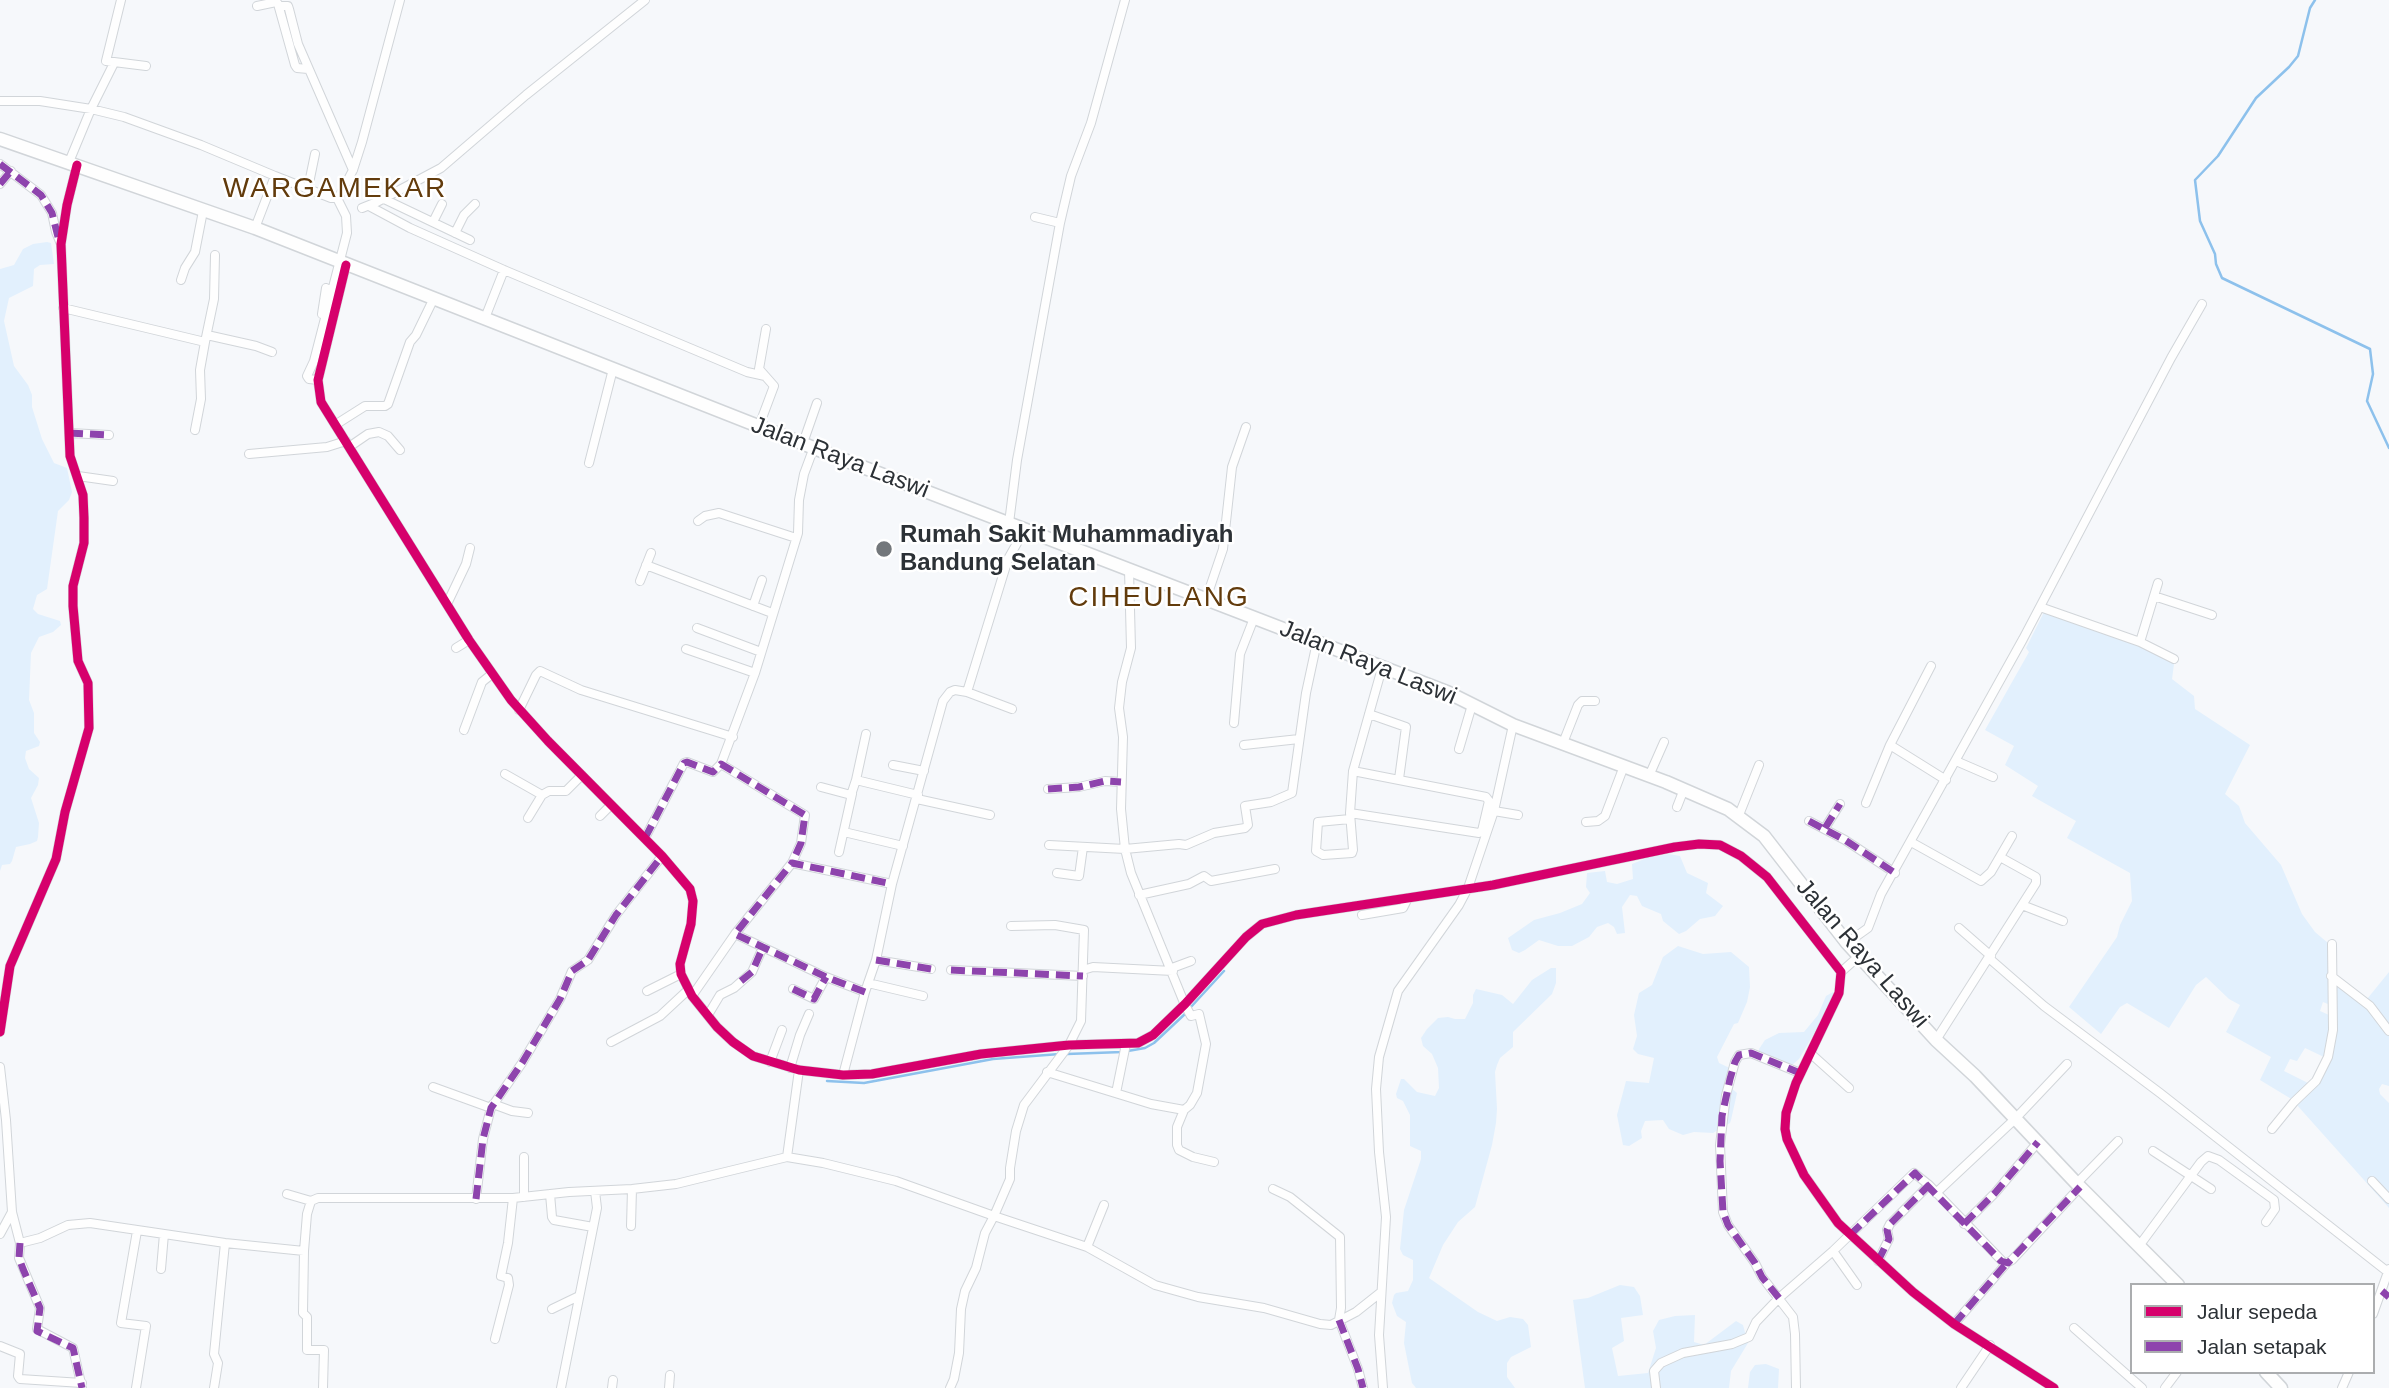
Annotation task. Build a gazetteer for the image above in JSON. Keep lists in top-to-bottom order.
{
  "streets": {
    "main road": ["Jalan Raya Laswi"]
  },
  "districts": ["WARGAMEKAR", "CIHEULANG"],
  "places": ["Rumah Sakit Muhammadiyah Bandung Selatan"],
  "legend": ["Jalur sepeda", "Jalan setapak"]
}
